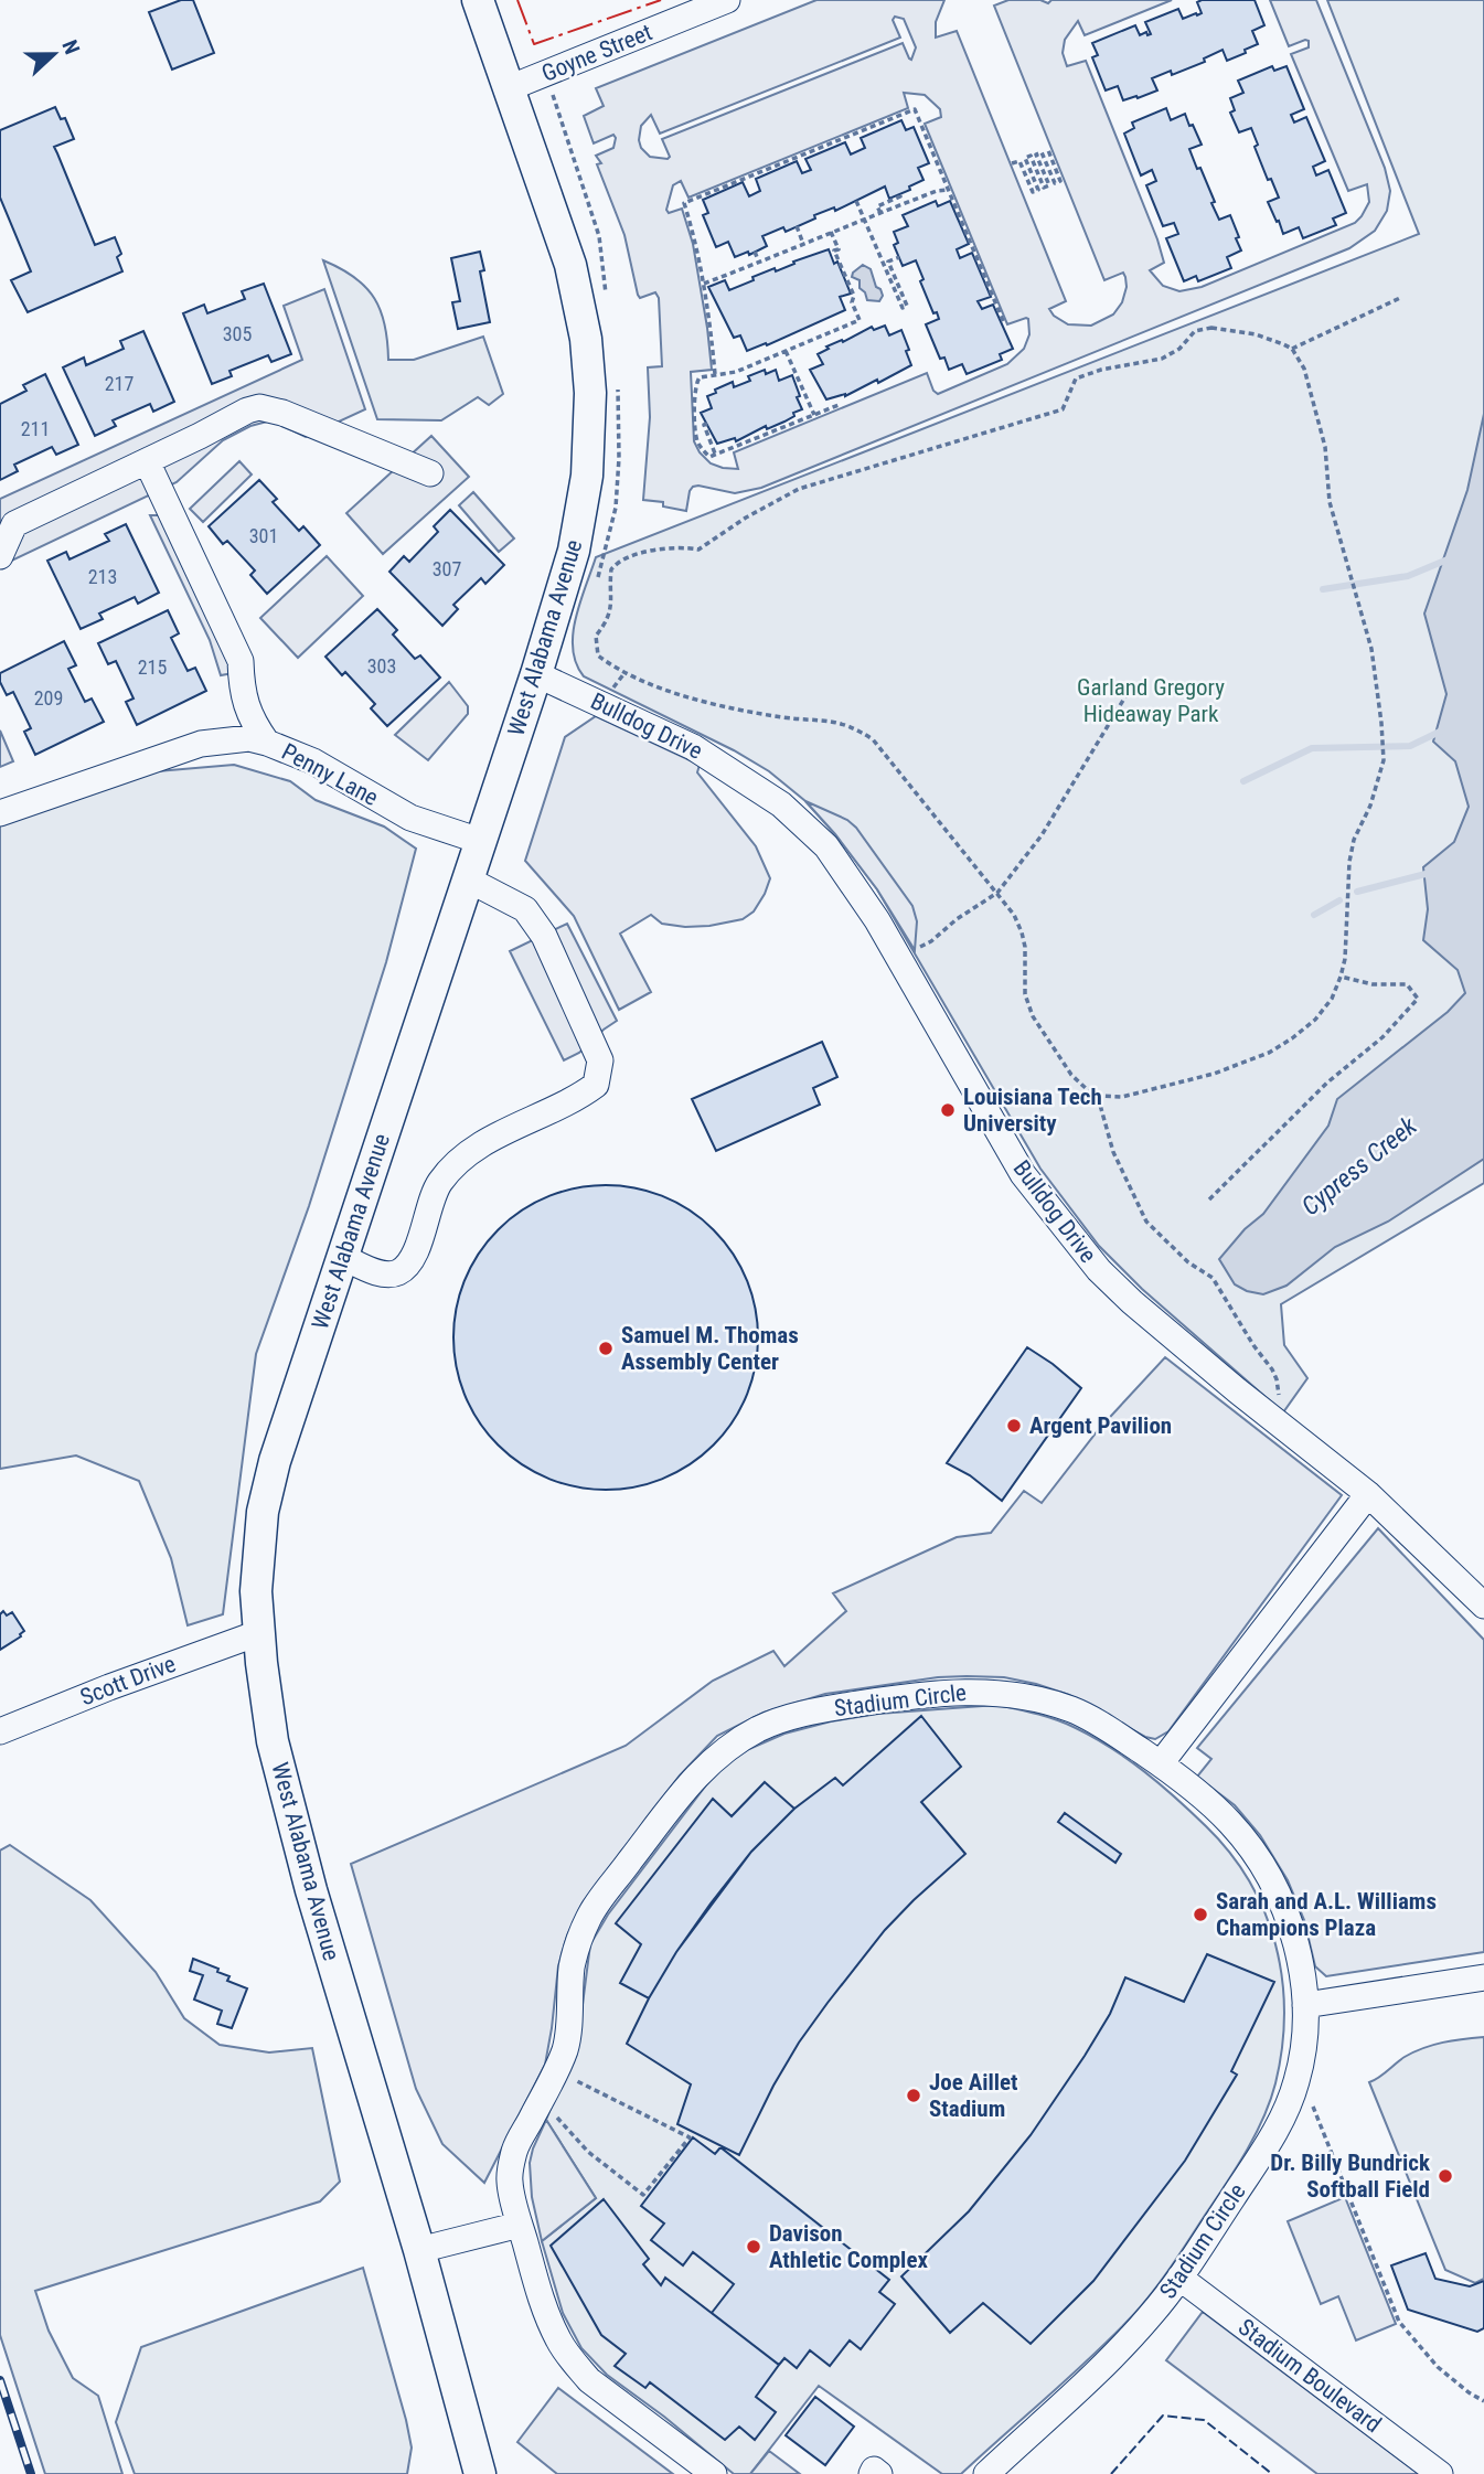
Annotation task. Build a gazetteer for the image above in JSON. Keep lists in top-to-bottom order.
{
  "streets": {
    "main road": ["West Alabama Avenue"],
    "street": [
      "Goyne Street",
      "Bulldog Drive",
      "Penny Lane",
      "Scott Drive",
      "Stadium Circle",
      "Stadium Boulevard"
    ]
  },
  "crossings": [
    ["Goyne Street", "West Alabama Avenue"],
    ["West Alabama Avenue", "Bulldog Drive"],
    ["West Alabama Avenue", "Penny Lane"],
    ["West Alabama Avenue", "Scott Drive"],
    ["Stadium Circle", "Stadium Boulevard"]
  ],
  "water": ["Cypress Creek"],
  "parks": ["Garland Gregory Hideaway Park"],
  "places": [
    "Louisiana Tech University",
    "Samuel M. Thomas Assembly Center",
    "Argent Pavilion",
    "Sarah and A.L. Williams Champions Plaza",
    "Joe Aillet Stadium",
    "Dr. Billy Bundrick Softball Field",
    "Davison Athletic Complex"
  ],
  "house_numbers": [
    "305",
    "217",
    "211",
    "301",
    "307",
    "213",
    "303",
    "215",
    "209"
  ],
  "north": "right"
}
